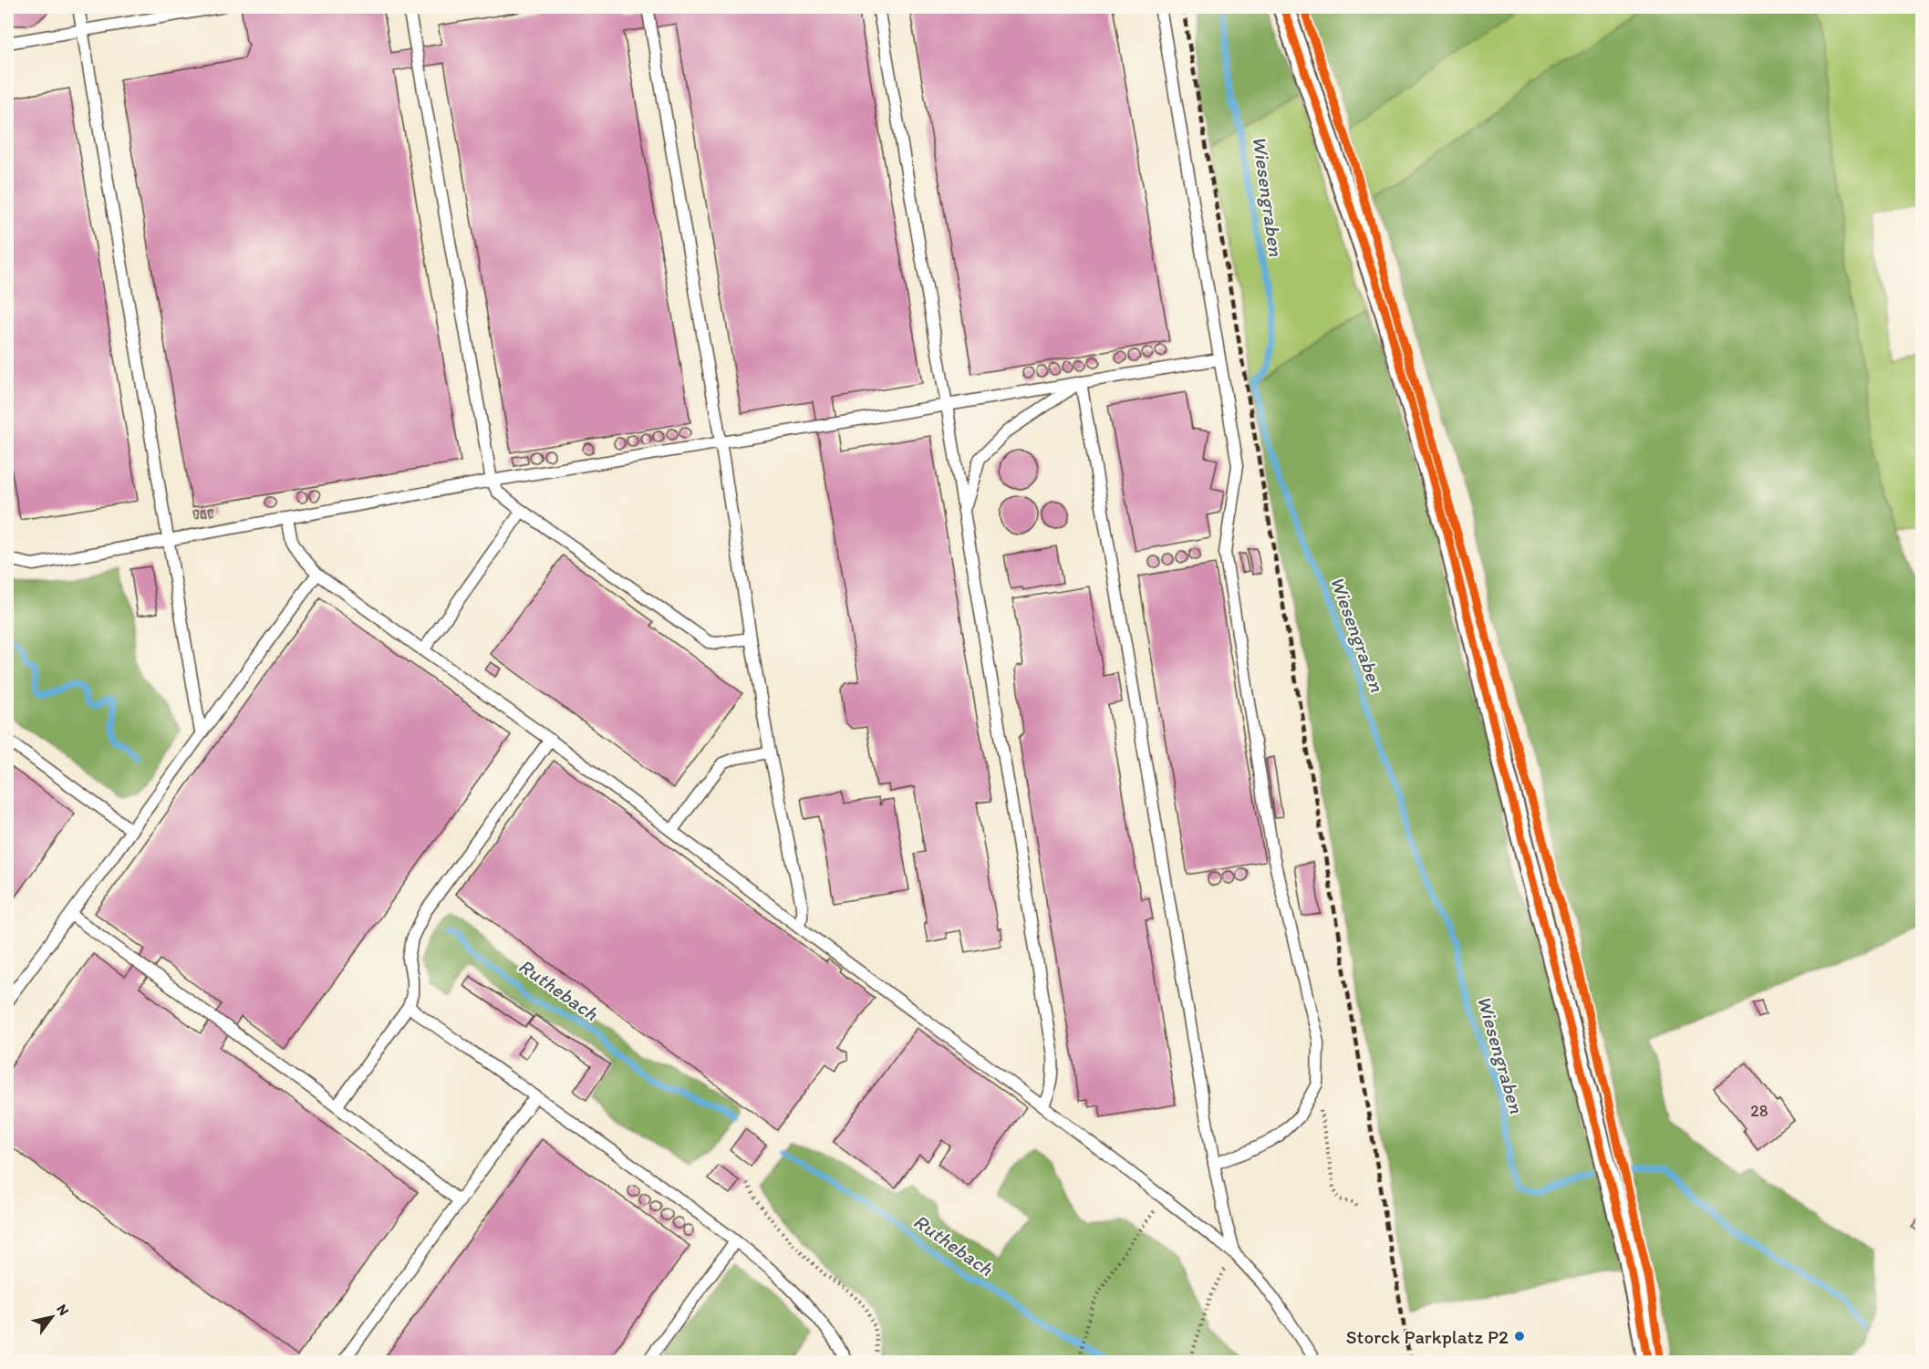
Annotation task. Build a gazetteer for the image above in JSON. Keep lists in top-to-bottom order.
{
  "water": ["Wiesengraben", "Ruthebach"],
  "places": ["Storck Parkplatz P2"],
  "house_numbers": ["28"],
  "north": "top right"
}
